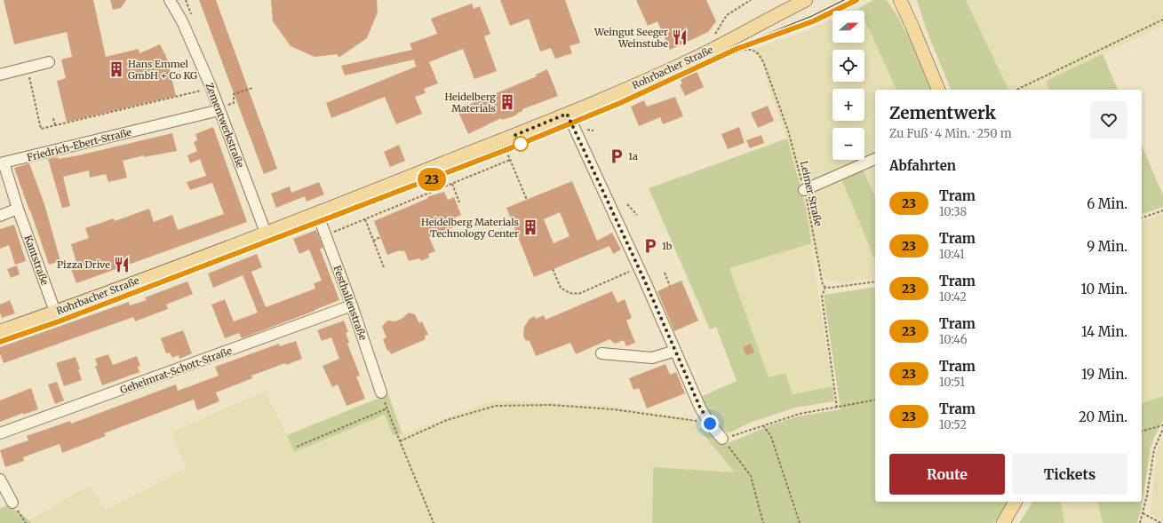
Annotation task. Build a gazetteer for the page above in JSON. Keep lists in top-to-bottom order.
{
  "streets": {
    "main road": ["Rohrbacher Straße"],
    "street": [
      "Zementwerkstraße",
      "Friedrich-Ebert-Straße",
      "Kantstraße",
      "Festhallenstraße",
      "Geheimrat-Schott-Straße"
    ],
    "path": ["Leimer Straße"]
  },
  "crossings": [
    ["Rohrbacher Straße", "Zementwerkstraße"],
    ["Rohrbacher Straße", "Kantstraße"],
    ["Rohrbacher Straße", "Festhallenstraße"],
    ["Zementwerkstraße", "Friedrich-Ebert-Straße"],
    ["Friedrich-Ebert-Straße", "Kantstraße"],
    ["Festhallenstraße", "Geheimrat-Schott-Straße"]
  ],
  "places": {
    "restaurant": ["Weingut Seeger Weinstube", "Pizza Drive"],
    "building": ["Hans Emmel GmbH + Co KG", "Heidelberg Materials", "Heidelberg Materials Technology Center"],
    "parking": ["1a", "1b"]
  },
  "lines": ["tram line 23"],
  "north": "right",
  "page": {
    "on_map": "23",
    "map_buttons": ["+", "−"],
    "heading": [
      ["Zementwerk", "Zu Fuß · 4 Min. · 250 m"],
      "Abfahrten"
    ],
    "list": [
      {
        "mark": "23",
        "name": "Tram",
        "note": "10:38",
        "value": "6 Min."
      },
      {
        "mark": "23",
        "name": "Tram",
        "note": "10:41",
        "value": "9 Min."
      },
      {
        "mark": "23",
        "name": "Tram",
        "note": "10:42",
        "value": "10 Min."
      },
      {
        "mark": "23",
        "name": "Tram",
        "note": "10:46",
        "value": "14 Min."
      },
      {
        "mark": "23",
        "name": "Tram",
        "note": "10:51",
        "value": "19 Min."
      },
      {
        "mark": "23",
        "name": "Tram",
        "note": "10:52",
        "value": "20 Min."
      }
    ],
    "buttons": ["Route", "Tickets"]
  }
}
